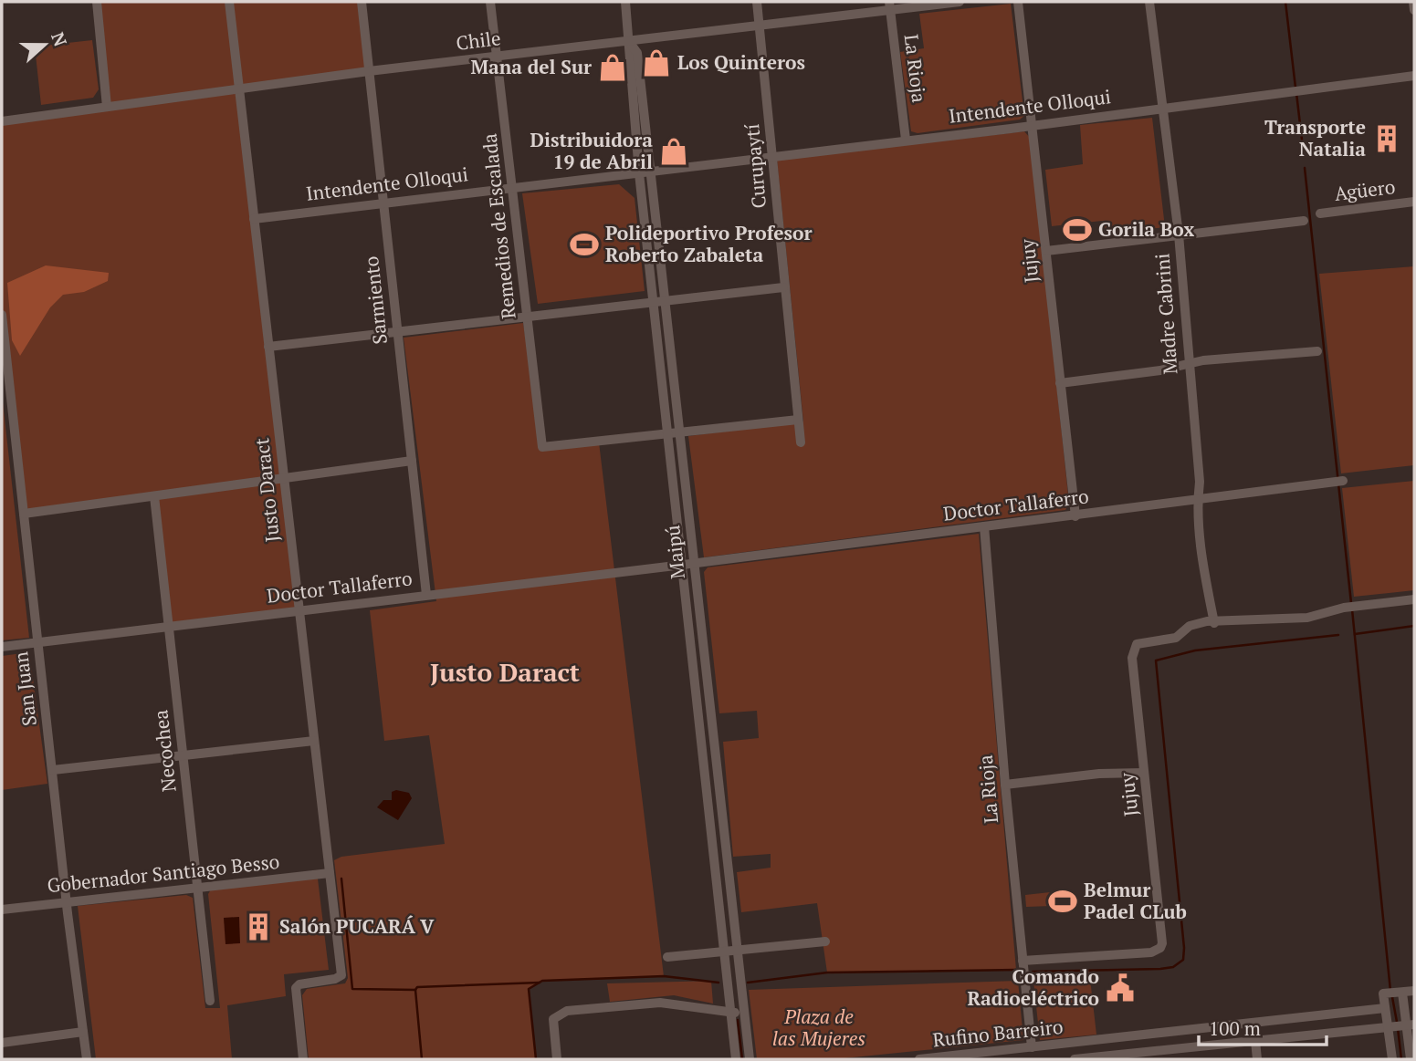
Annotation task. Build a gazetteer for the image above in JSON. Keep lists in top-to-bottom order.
{
  "streets": {
    "street": [
      "Chile",
      "La Rioja",
      "Intendente Olloqui",
      "Curupaytí",
      "Agüero",
      "Remedios de Escalada",
      "Jujuy",
      "Sarmiento",
      "Madre Cabrini",
      "Justo Daract",
      "Doctor Tallaferro",
      "Maipú",
      "San Juan",
      "Necochea",
      "Gobernador Santiago Besso",
      "Rufino Barreiro"
    ]
  },
  "crossings": [
    ["Chile", "La Rioja"],
    ["Chile", "Curupaytí"],
    ["Chile", "Remedios de Escalada"],
    ["Chile", "Sarmiento"],
    ["Chile", "Justo Daract"],
    ["Chile", "Maipú"],
    ["La Rioja", "Intendente Olloqui"],
    ["La Rioja", "Jujuy"],
    ["La Rioja", "Doctor Tallaferro"],
    ["La Rioja", "Rufino Barreiro"],
    ["Intendente Olloqui", "Curupaytí"],
    ["Intendente Olloqui", "Remedios de Escalada"],
    ["Intendente Olloqui", "Jujuy"],
    ["Intendente Olloqui", "Sarmiento"],
    ["Intendente Olloqui", "Madre Cabrini"],
    ["Intendente Olloqui", "Justo Daract"],
    ["Intendente Olloqui", "Maipú"],
    ["Remedios de Escalada", "Maipú"],
    ["Jujuy", "Madre Cabrini"],
    ["Jujuy", "Doctor Tallaferro"],
    ["Sarmiento", "Doctor Tallaferro"],
    ["Madre Cabrini", "Doctor Tallaferro"],
    ["Justo Daract", "Doctor Tallaferro"],
    ["Justo Daract", "Gobernador Santiago Besso"],
    ["Doctor Tallaferro", "Maipú"],
    ["Doctor Tallaferro", "San Juan"],
    ["Doctor Tallaferro", "Necochea"],
    ["San Juan", "Gobernador Santiago Besso"],
    ["Necochea", "Gobernador Santiago Besso"]
  ],
  "districts": ["Justo Daract"],
  "parks": ["Plaza de las Mujeres"],
  "places": {
    "shop": ["Los Quinteros", "Mana del Sur", "Distribuidora 19 de Abril"],
    "building": ["Transporte Natalia", "Salón PUCARÁ V"],
    "sports": ["Gorila Box", "Polideportivo Profesor Roberto Zabaleta", "Belmur Padel CLub"],
    "public building": ["Comando Radioeléctrico"]
  },
  "scale_bar": "100 m",
  "north": "right"
}
